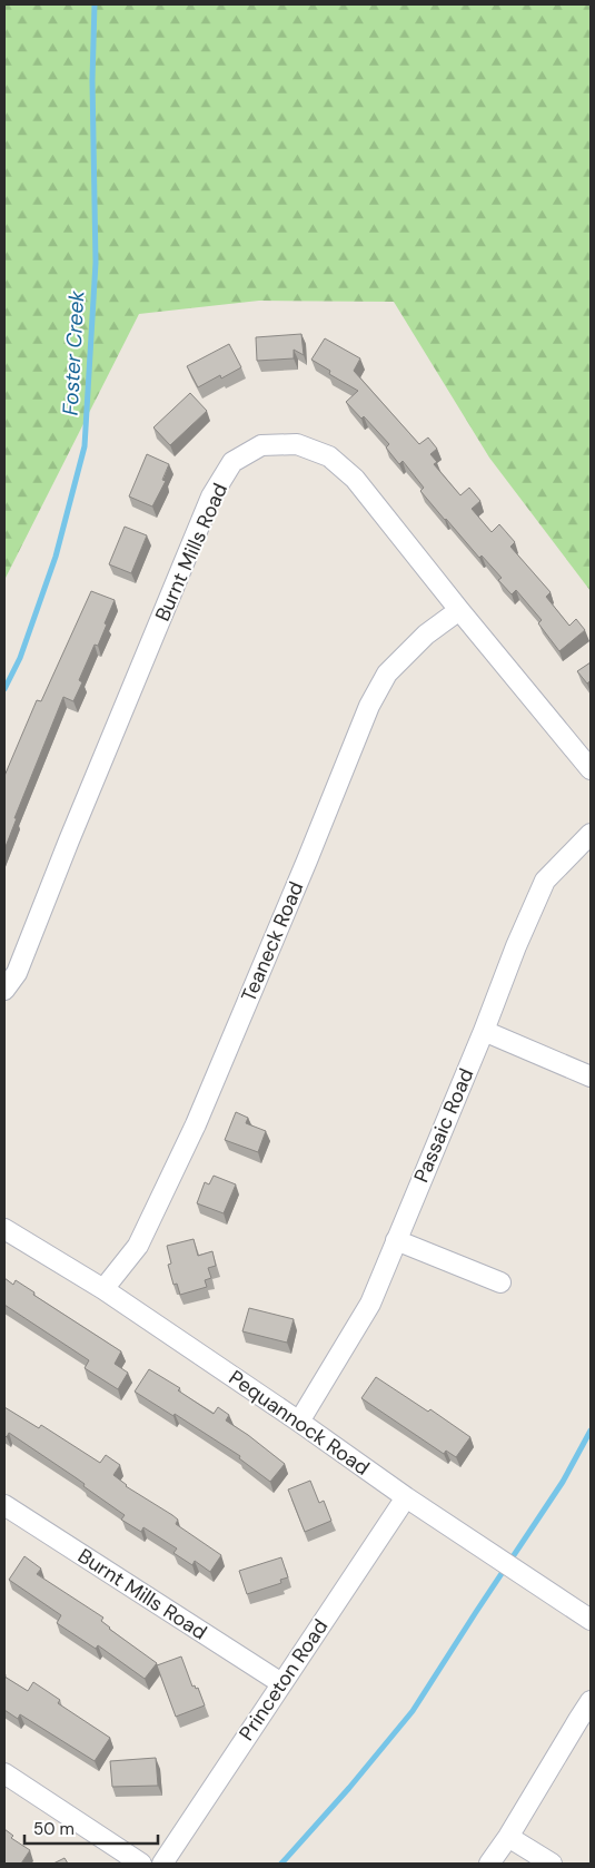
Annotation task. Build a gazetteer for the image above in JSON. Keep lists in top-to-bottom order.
{
  "streets": {
    "street": [
      "Burnt Mills Road",
      "Teaneck Road",
      "Passaic Road",
      "Pequannock Road",
      "Princeton Road"
    ]
  },
  "crossings": [
    ["Burnt Mills Road", "Teaneck Road"],
    ["Burnt Mills Road", "Princeton Road"],
    ["Teaneck Road", "Pequannock Road"],
    ["Passaic Road", "Pequannock Road"],
    ["Pequannock Road", "Princeton Road"]
  ],
  "water": ["Foster Creek"],
  "scale_bar": "50 m"
}
